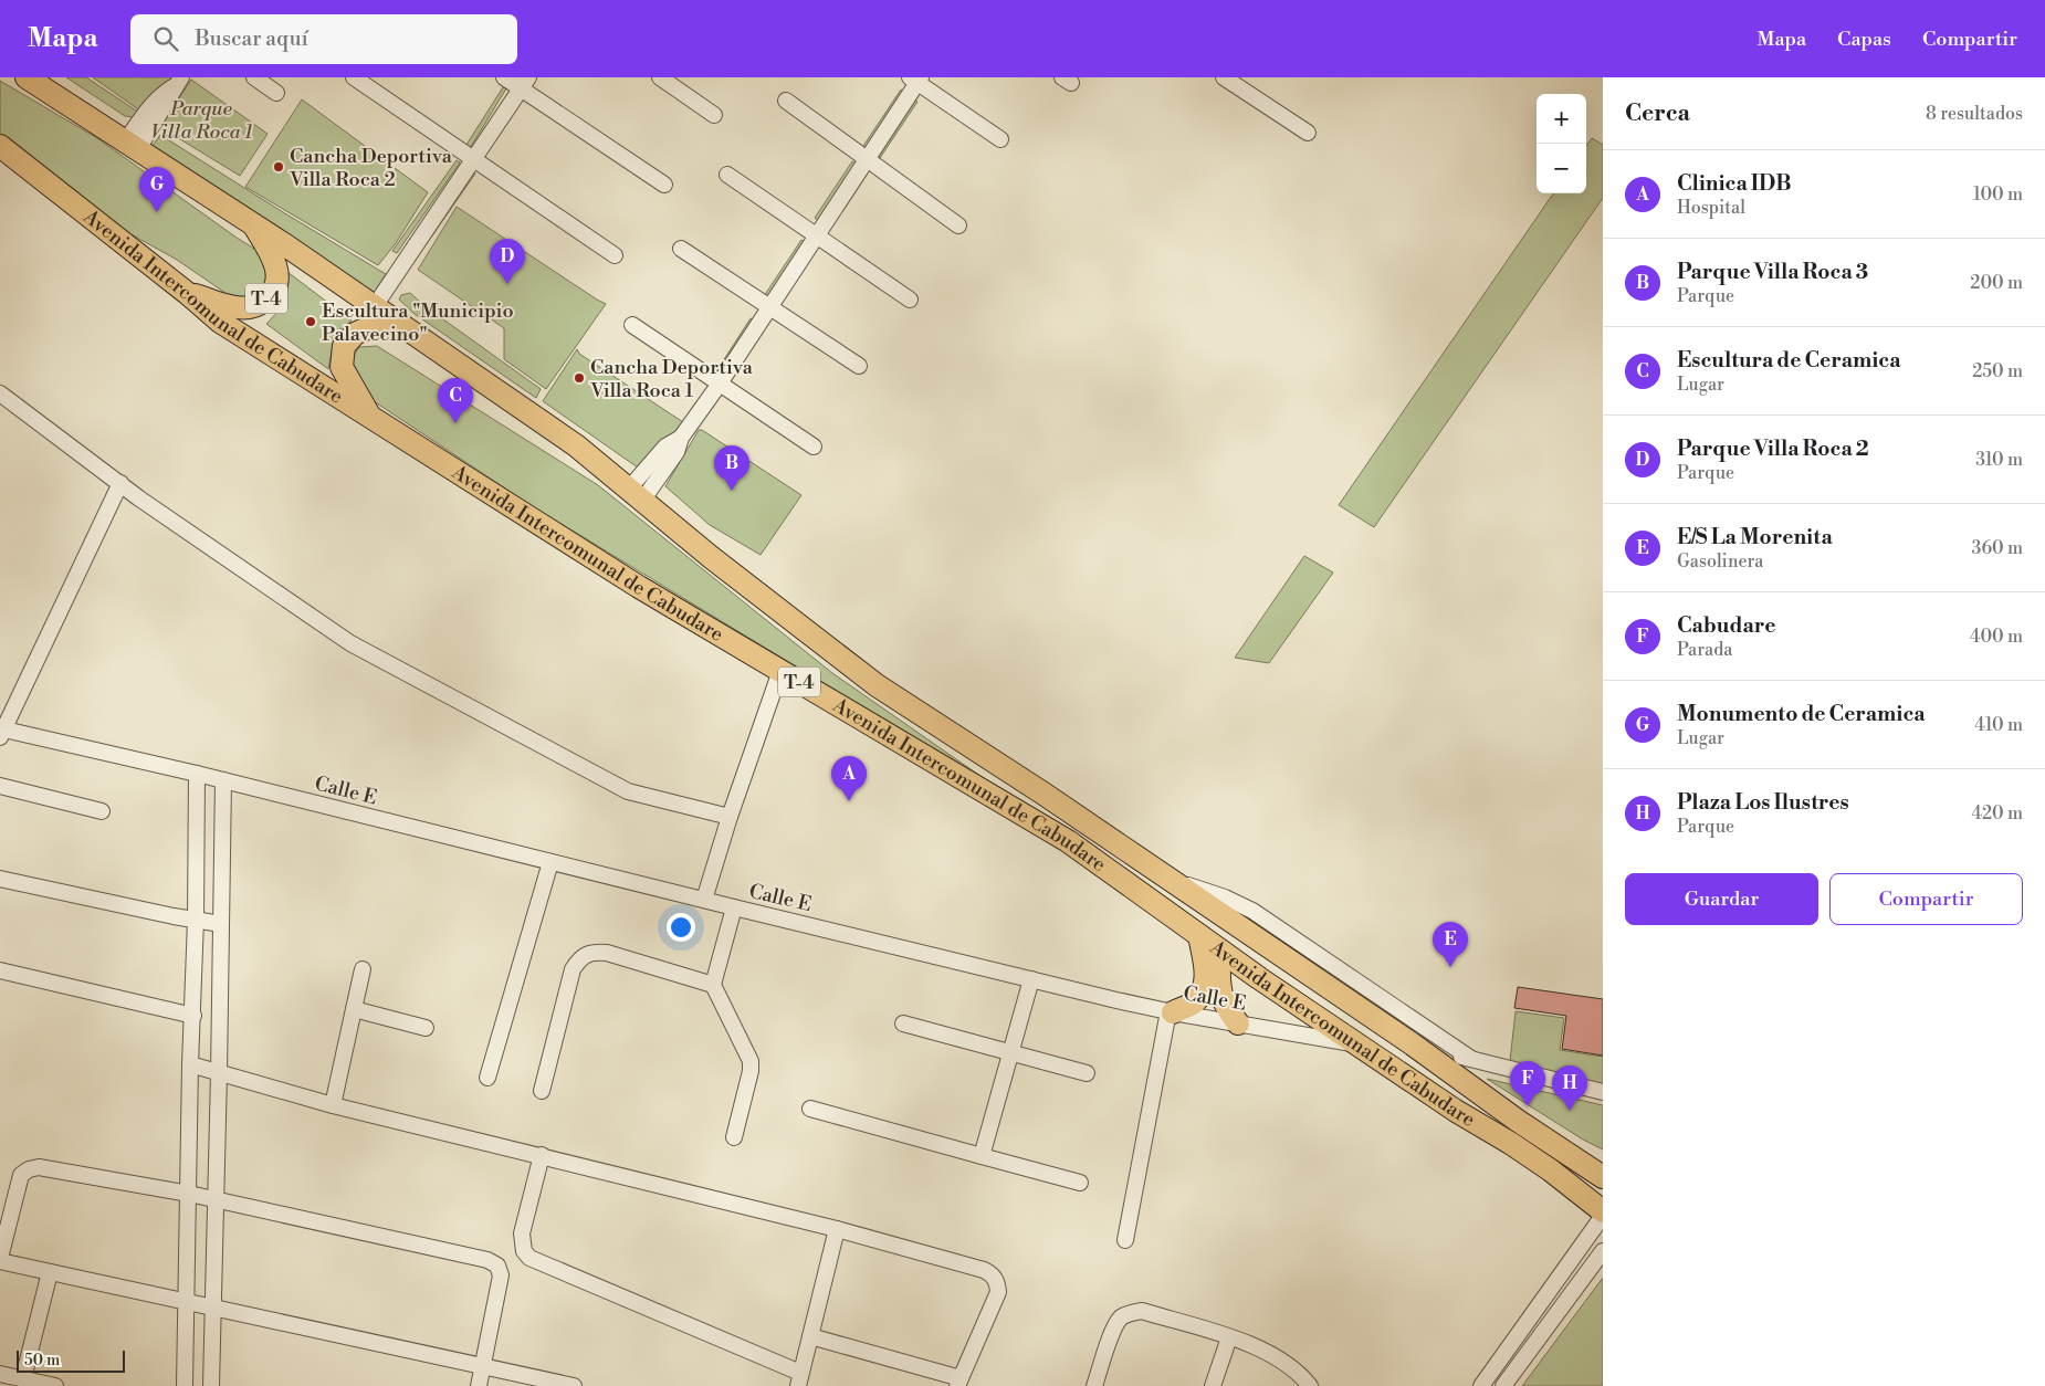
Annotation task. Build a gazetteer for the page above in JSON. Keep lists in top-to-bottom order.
{
  "streets": {
    "highway": ["T-4", "Avenida Intercomunal de Cabudare"],
    "street": ["Calle E"]
  },
  "crossings": [
    ["T-4", "Avenida Intercomunal de Cabudare"],
    ["Avenida Intercomunal de Cabudare", "Calle E"]
  ],
  "parks": ["Parque Villa Roca 1"],
  "places": ["Cancha Deportiva Villa Roca 2", "Escultura \"Municipio Palavecino\"", "Cancha Deportiva Villa Roca 1"],
  "scale_bar": "50 m",
  "page": {
    "header": "Mapa",
    "search": "Buscar aquí",
    "nav": ["Mapa", "Capas", "Compartir"],
    "heading": ["Cerca", "8 resultados"],
    "map_buttons": ["+", "−"],
    "list": [
      {
        "mark": "A",
        "name": "Clinica IDB",
        "note": "Hospital",
        "value": "100 m"
      },
      {
        "mark": "B",
        "name": "Parque Villa Roca 3",
        "note": "Parque",
        "value": "200 m"
      },
      {
        "mark": "C",
        "name": "Escultura de Ceramica",
        "note": "Lugar",
        "value": "250 m"
      },
      {
        "mark": "D",
        "name": "Parque Villa Roca 2",
        "note": "Parque",
        "value": "310 m"
      },
      {
        "mark": "E",
        "name": "E/S La Morenita",
        "note": "Gasolinera",
        "value": "360 m"
      },
      {
        "mark": "F",
        "name": "Cabudare",
        "note": "Parada",
        "value": "400 m"
      },
      {
        "mark": "G",
        "name": "Monumento de Ceramica",
        "note": "Lugar",
        "value": "410 m"
      },
      {
        "mark": "H",
        "name": "Plaza Los Ilustres",
        "note": "Parque",
        "value": "420 m"
      }
    ],
    "pins": [
      "G",
      "D",
      "C",
      "B",
      "A",
      "E",
      "F",
      "H"
    ],
    "buttons": ["Guardar", "Compartir"],
    "scale": "50 m"
  }
}
